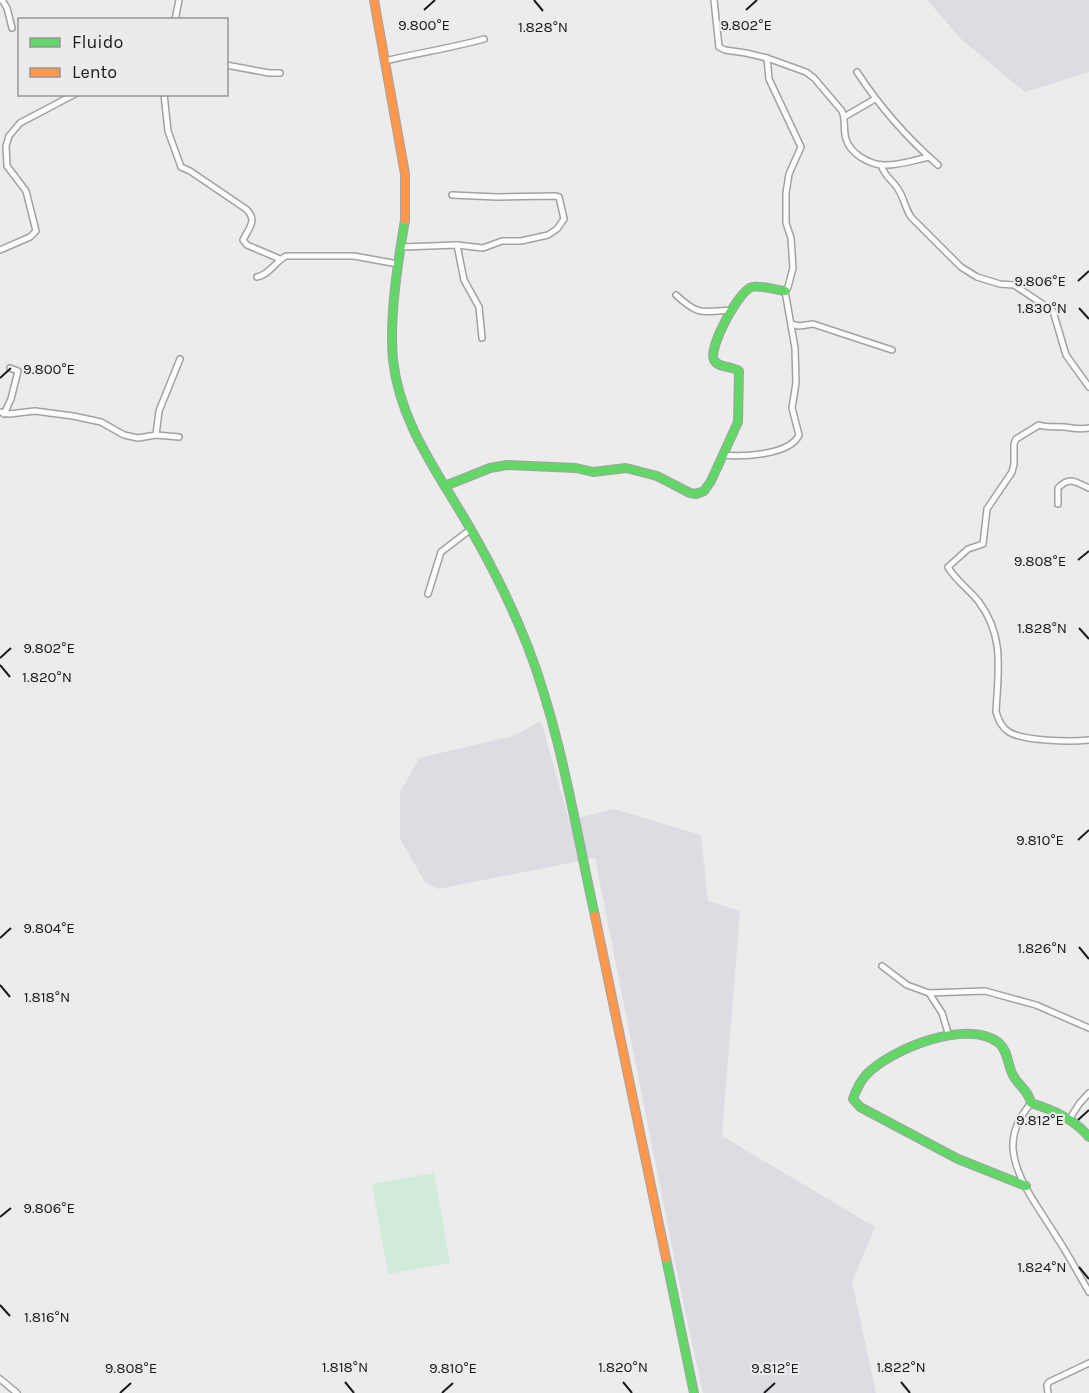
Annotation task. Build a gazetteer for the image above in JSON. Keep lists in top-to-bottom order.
{
  "legend": ["Fluido", "Lento"],
  "coordinates": [
    "9.800°E",
    "9.802°E",
    "1.828°N",
    "9.806°E",
    "1.830°N",
    "9.808°E",
    "1.820°N",
    "9.810°E",
    "9.804°E",
    "1.826°N",
    "1.818°N",
    "9.812°E",
    "1.824°N",
    "1.816°N",
    "1.822°N"
  ]
}
